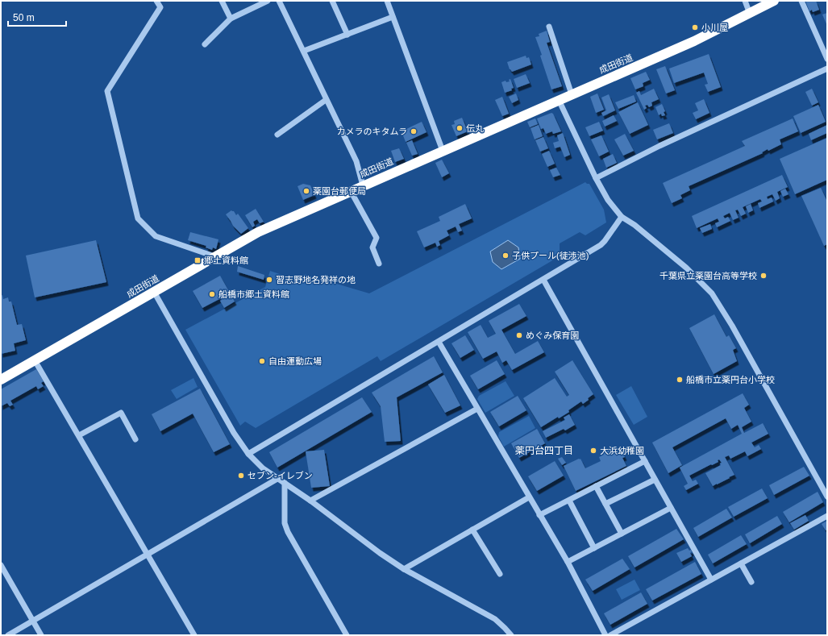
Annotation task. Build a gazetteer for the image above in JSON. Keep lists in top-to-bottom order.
{
  "streets": {
    "highway": ["成田街道"]
  },
  "districts": ["薬円台四丁目"],
  "places": {
    "other": [
      "小川屋",
      "伝丸",
      "カメラのキタムラ",
      "薬園台郵便局",
      "子供プール(徒渉池)",
      "千葉県立薬園台高等学校",
      "習志野地名発祥の地",
      "船橋市郷土資料館",
      "めぐみ保育園",
      "自由運動広場",
      "船橋市立薬円台小学校",
      "大浜幼稚園",
      "セブン-イレブン"
    ],
    "transit": ["郷土資料館"]
  },
  "scale_bar": "50 m"
}
